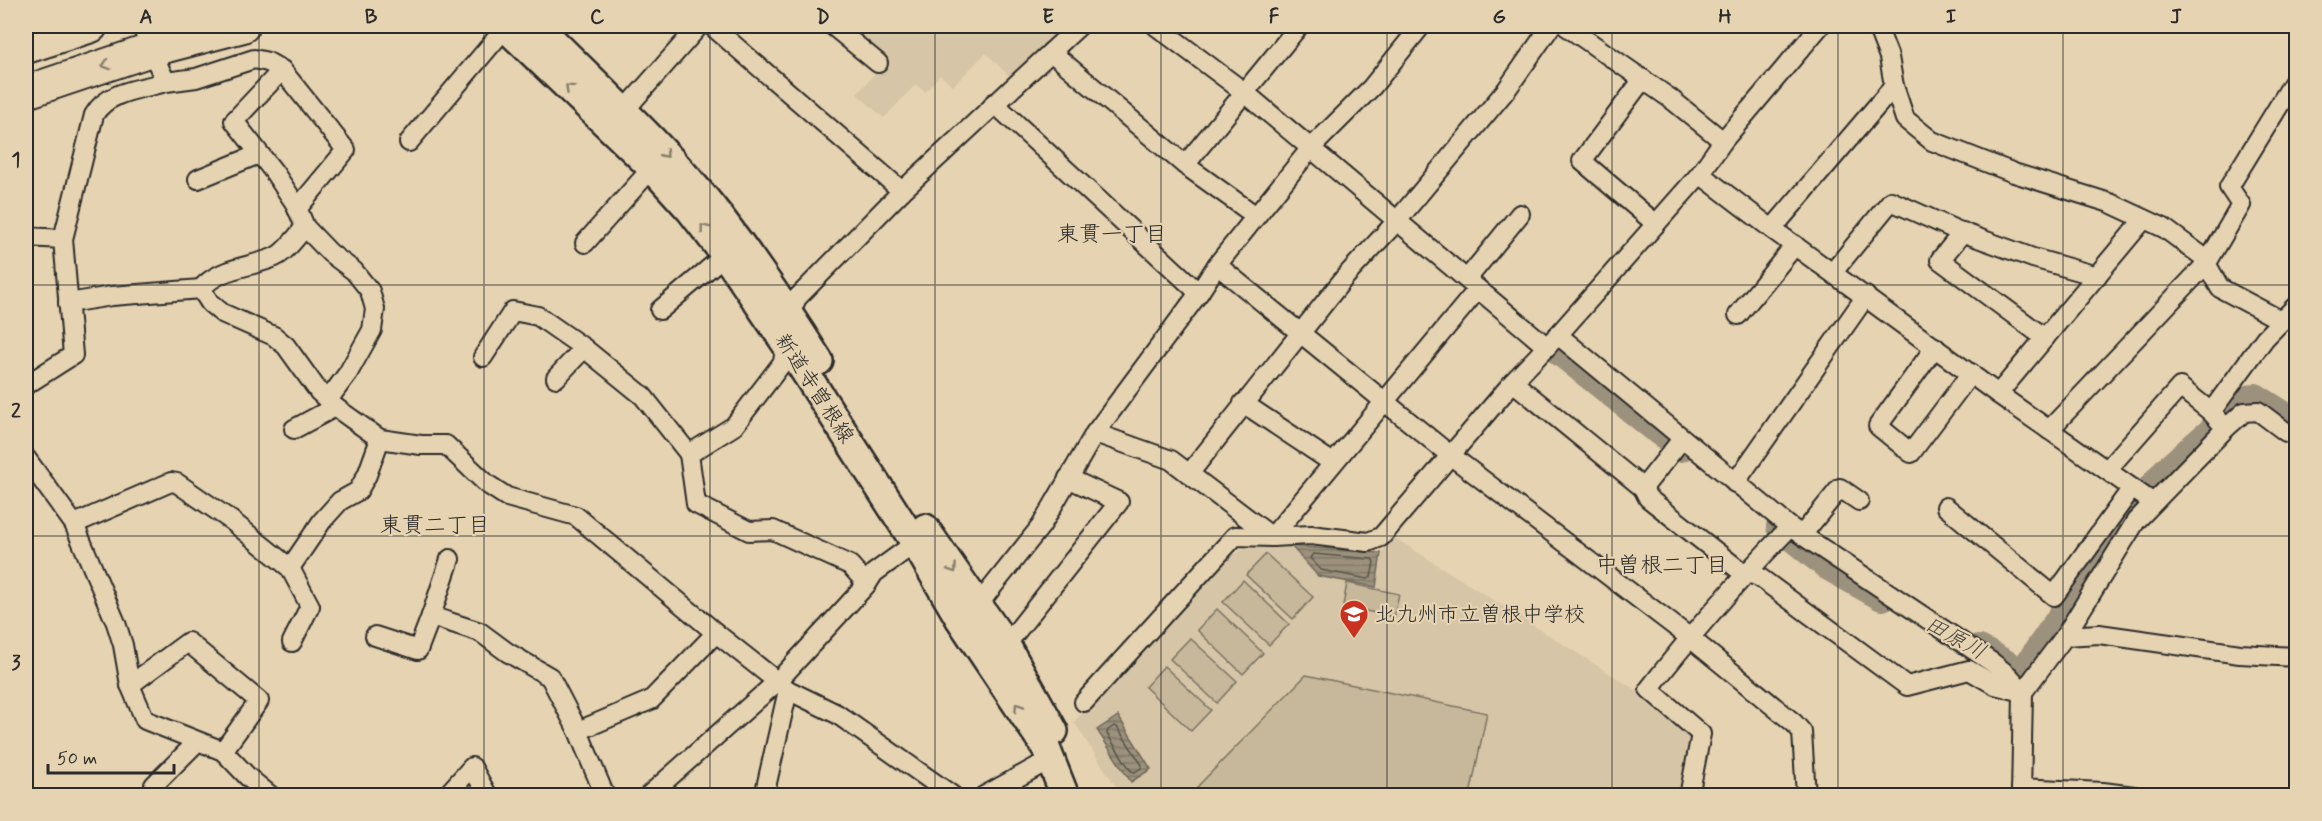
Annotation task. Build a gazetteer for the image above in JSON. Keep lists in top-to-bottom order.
{
  "streets": {
    "main road": ["新道寺曽根線"]
  },
  "districts": ["東貫一丁目", "東貫二丁目", "中曽根二丁目"],
  "water": ["田原川"],
  "places": {
    "school or university": ["北九州市立曽根中学校"]
  },
  "scale_bar": "50 m",
  "grid": {
    "columns": [
      "A",
      "B",
      "C",
      "D",
      "E",
      "F",
      "G",
      "H",
      "I",
      "J"
    ],
    "rows": ["1", "2", "3"]
  }
}
